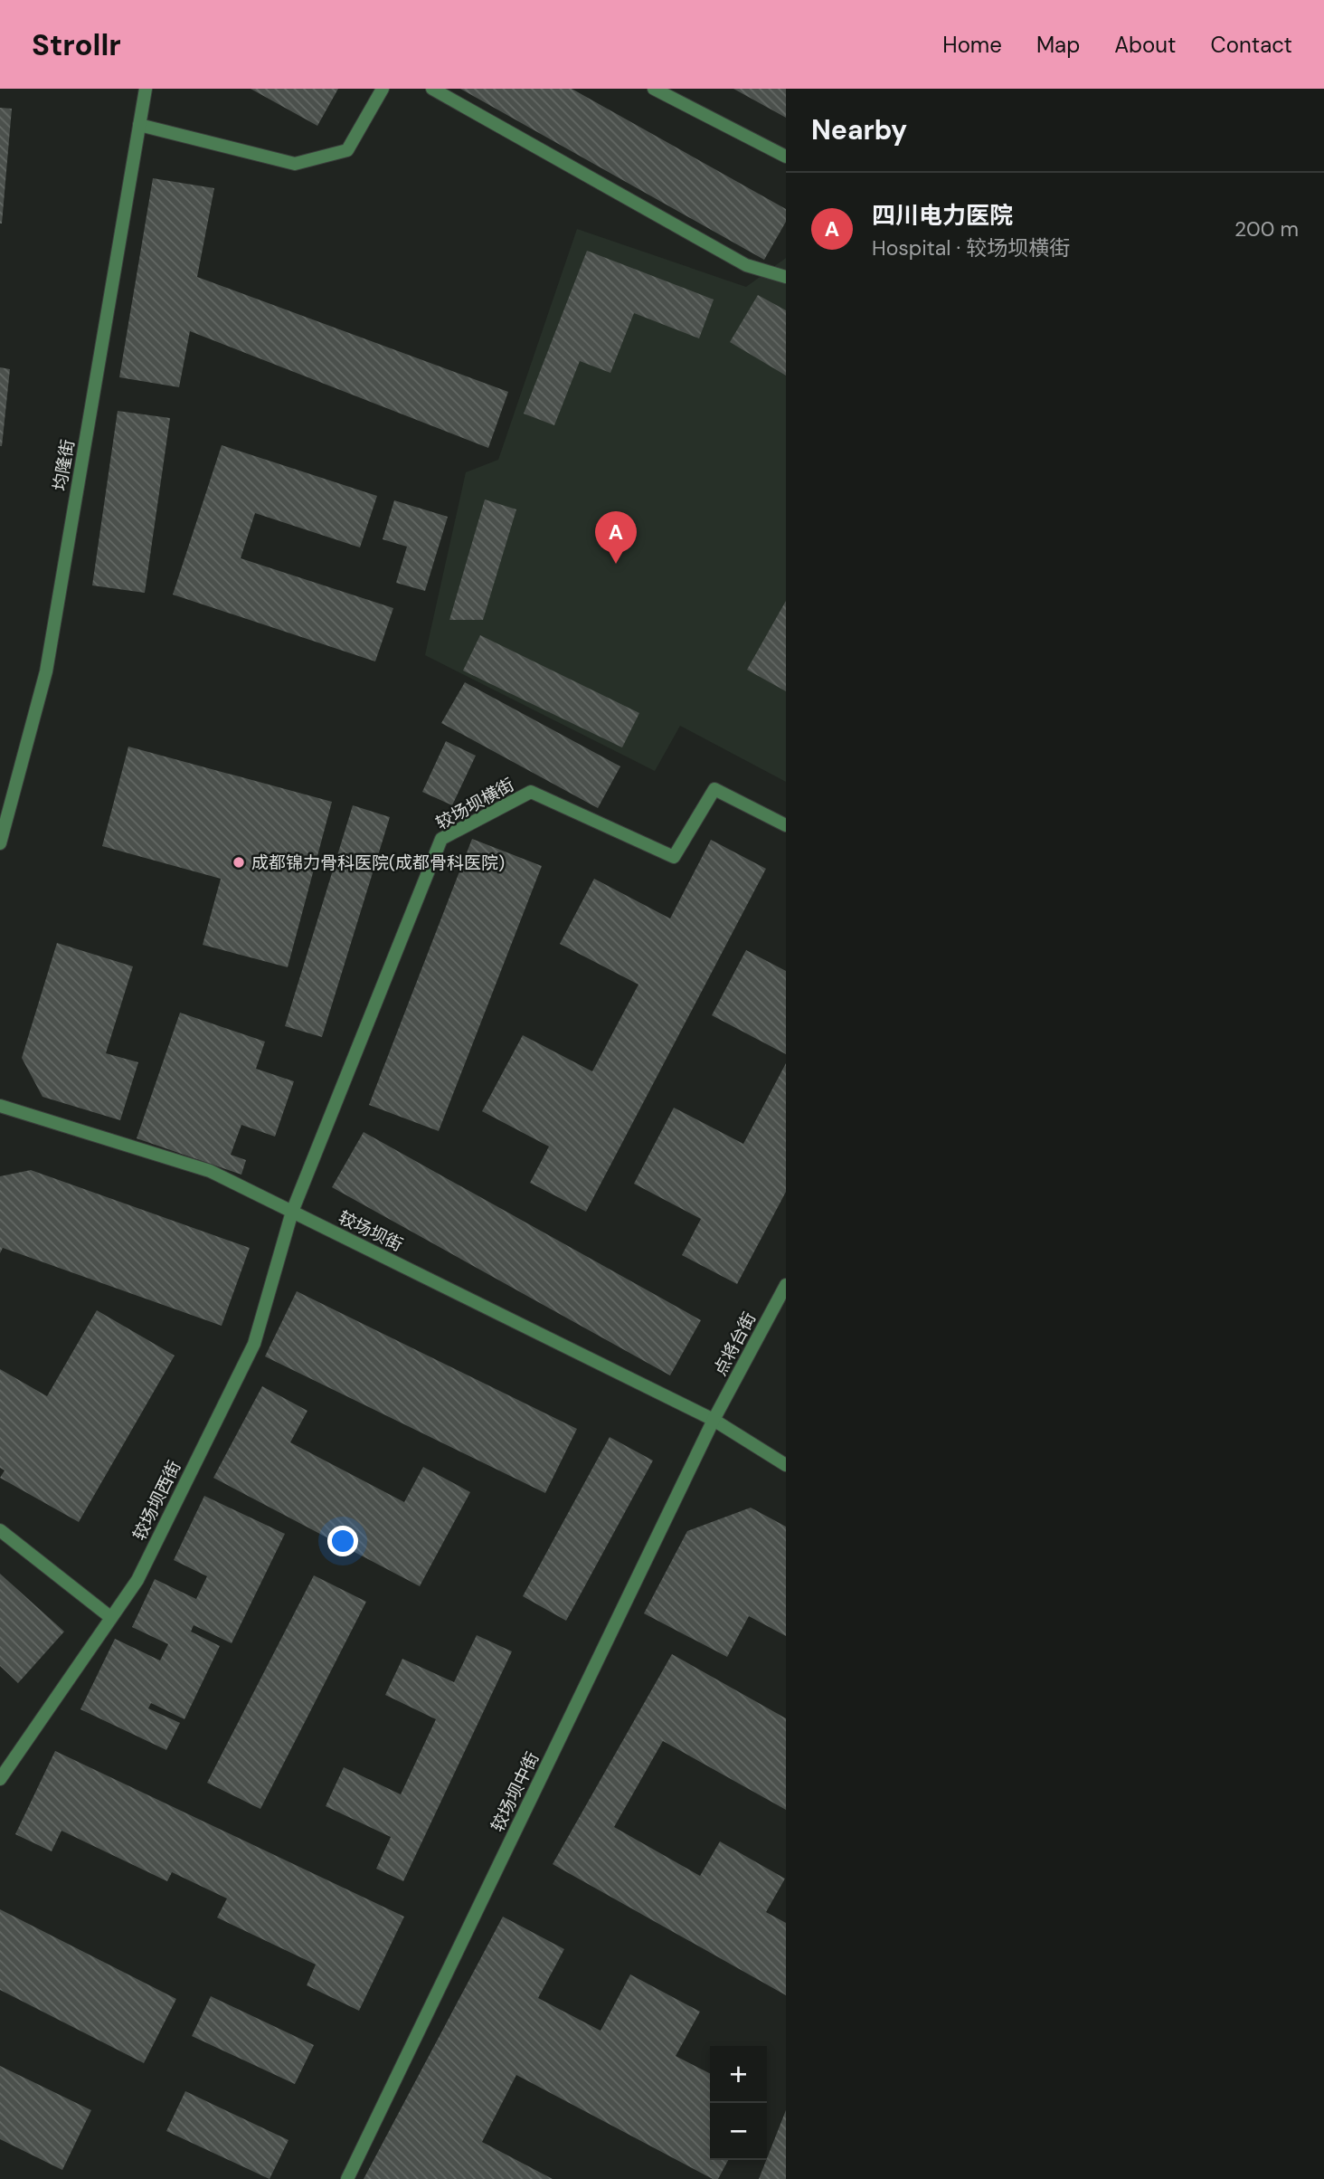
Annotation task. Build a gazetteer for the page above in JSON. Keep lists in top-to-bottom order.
{
  "streets": {
    "street": [
      "均隆街",
      "较场坝横街",
      "较场坝街",
      "点将台街",
      "较场坝西街",
      "较场坝中街"
    ]
  },
  "crossings": [
    ["较场坝横街", "较场坝街"],
    ["较场坝横街", "较场坝西街"],
    ["较场坝街", "点将台街"],
    ["较场坝街", "较场坝西街"],
    ["较场坝街", "较场坝中街"],
    ["点将台街", "较场坝中街"]
  ],
  "places": ["成都锦力骨科医院(成都骨科医院)"],
  "page": {
    "header": "Strollr",
    "nav": [
      "Home",
      "Map",
      "About",
      "Contact"
    ],
    "heading": "Nearby",
    "list": [
      {
        "mark": "A",
        "name": "四川电力医院",
        "note": "Hospital · 较场坝横街",
        "value": "200 m"
      }
    ],
    "pins": "A",
    "map_buttons": ["+", "−"]
  }
}
